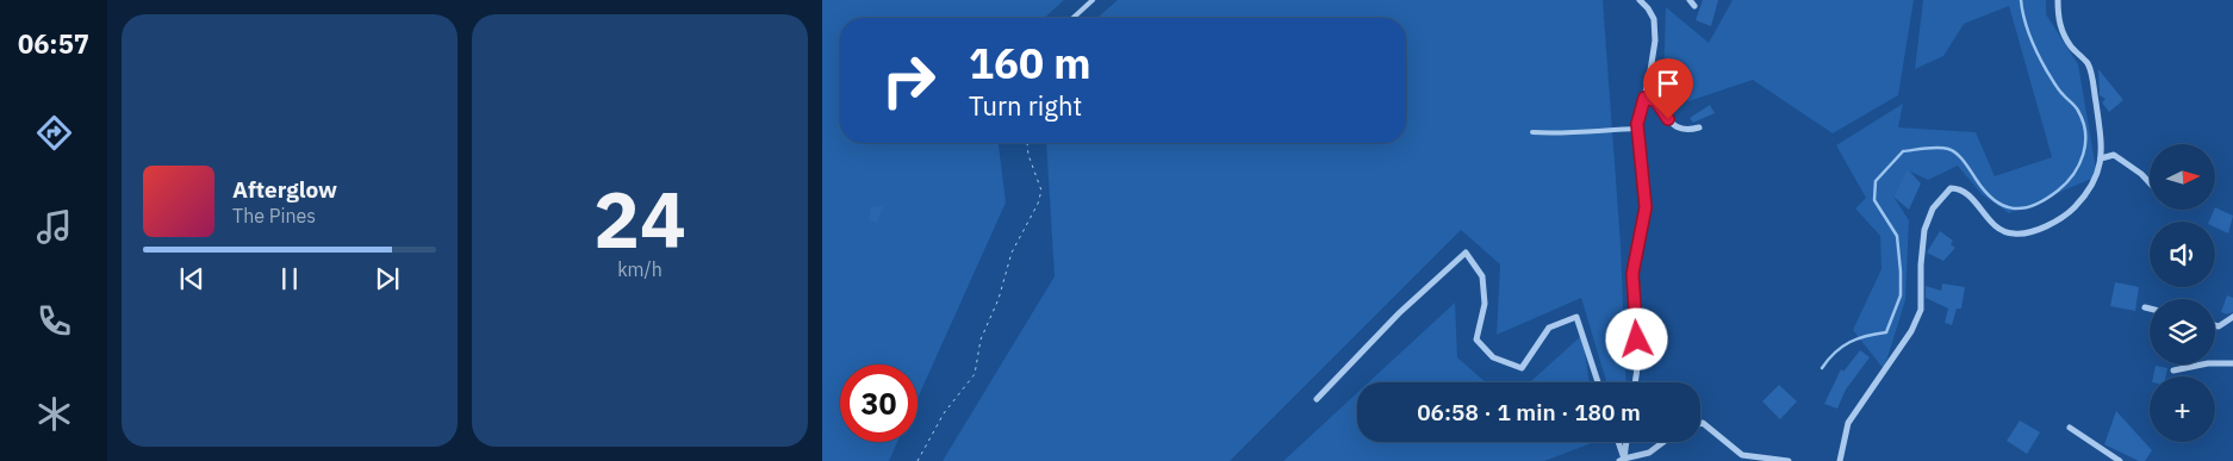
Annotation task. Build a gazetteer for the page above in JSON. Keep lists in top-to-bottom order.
{
  "north": "right",
  "page": {
    "tabs": "06:57",
    "tile": ["24", "km/h"],
    "turn": ["160 m", "Turn right"],
    "map_buttons": "+",
    "song": ["Afterglow", "The Pines"],
    "limit": "30",
    "trip": "06:58 · 1 min · 180 m"
  }
}
